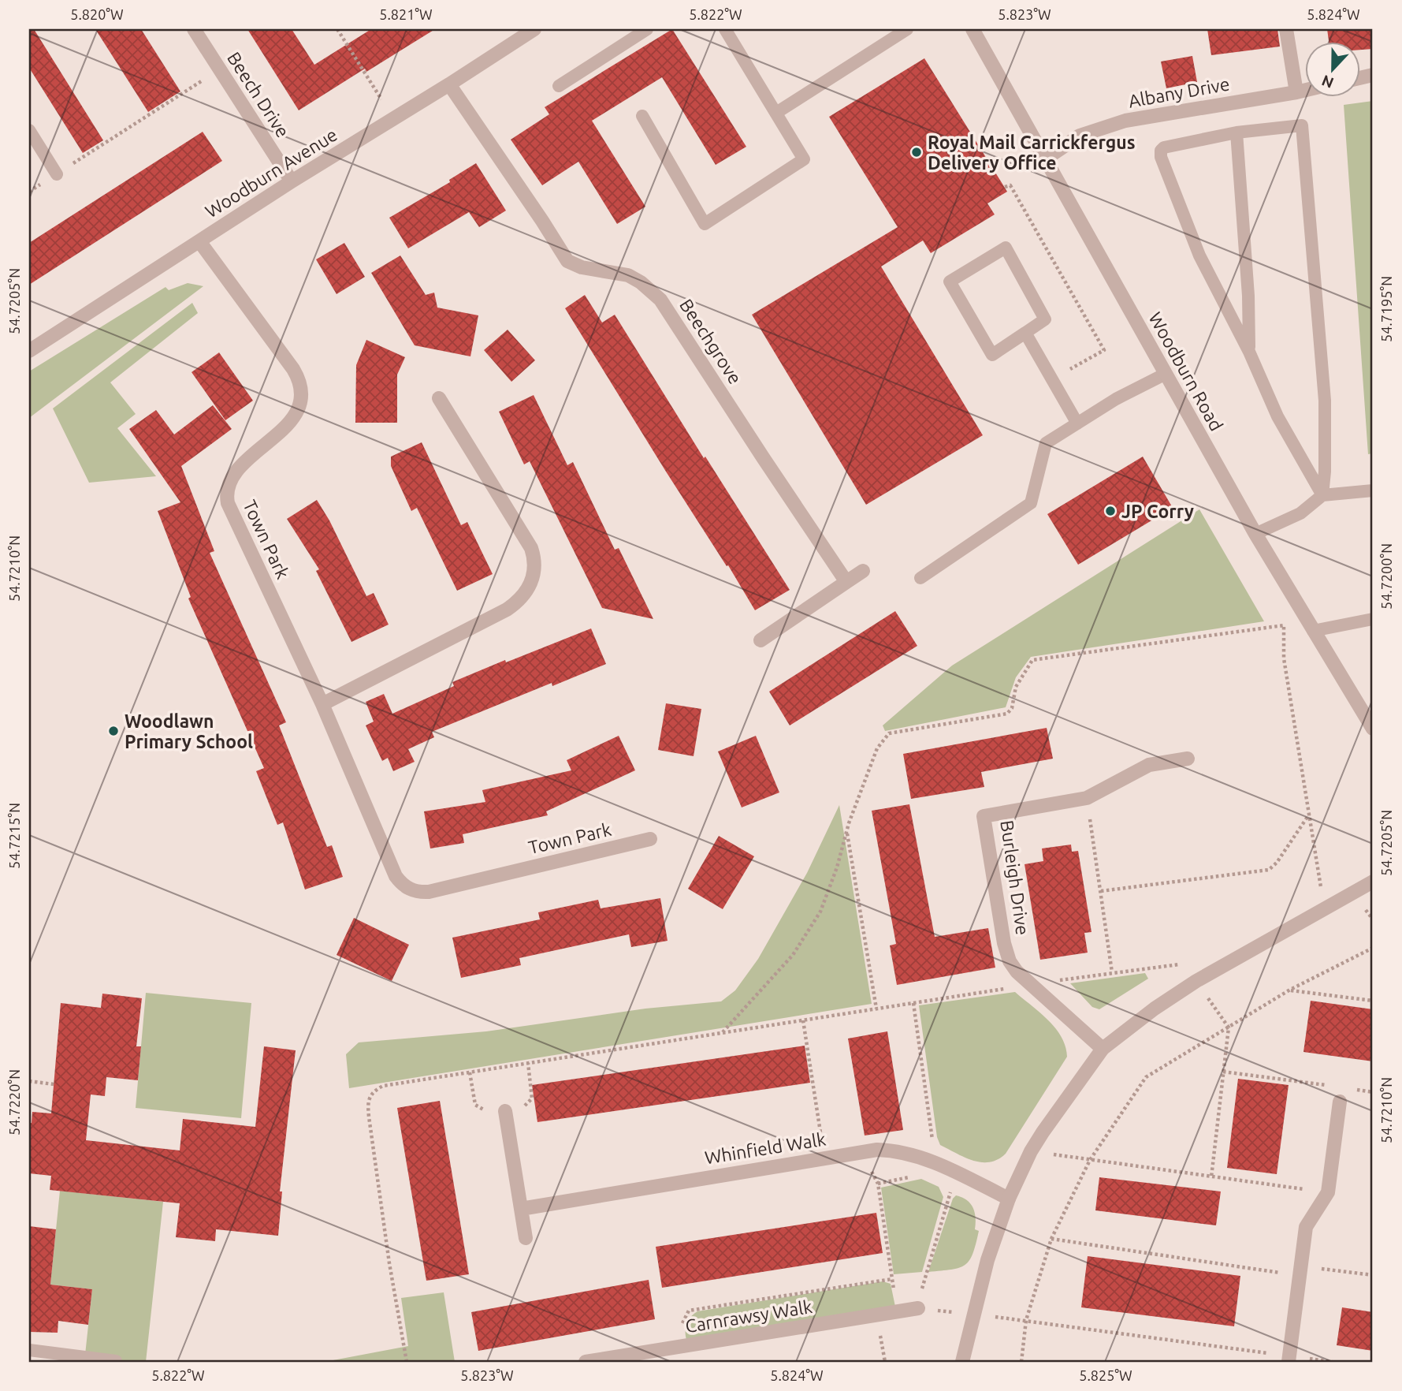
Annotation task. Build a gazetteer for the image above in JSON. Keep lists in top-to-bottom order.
{
  "streets": {
    "street": [
      "Albany Drive",
      "Beech Drive",
      "Woodburn Avenue",
      "Beechgrove",
      "Woodburn Road",
      "Town Park",
      "Burleigh Drive",
      "Whinfield Walk",
      "Carnrawsy Walk"
    ]
  },
  "crossings": [
    ["Albany Drive", "Woodburn Road"],
    ["Beech Drive", "Woodburn Avenue"],
    ["Woodburn Avenue", "Beechgrove"],
    ["Woodburn Avenue", "Town Park"]
  ],
  "places": ["Royal Mail Carrickfergus Delivery Office", "JP Corry", "Woodlawn Primary School"],
  "north": "bottom",
  "coordinates": [
    "5.820°W",
    "5.821°W",
    "5.822°W",
    "5.823°W",
    "5.824°W",
    "54.7205°N",
    "54.7195°N",
    "54.7210°N",
    "54.7200°N",
    "54.7215°N",
    "54.7220°N",
    "5.825°W"
  ]
}
